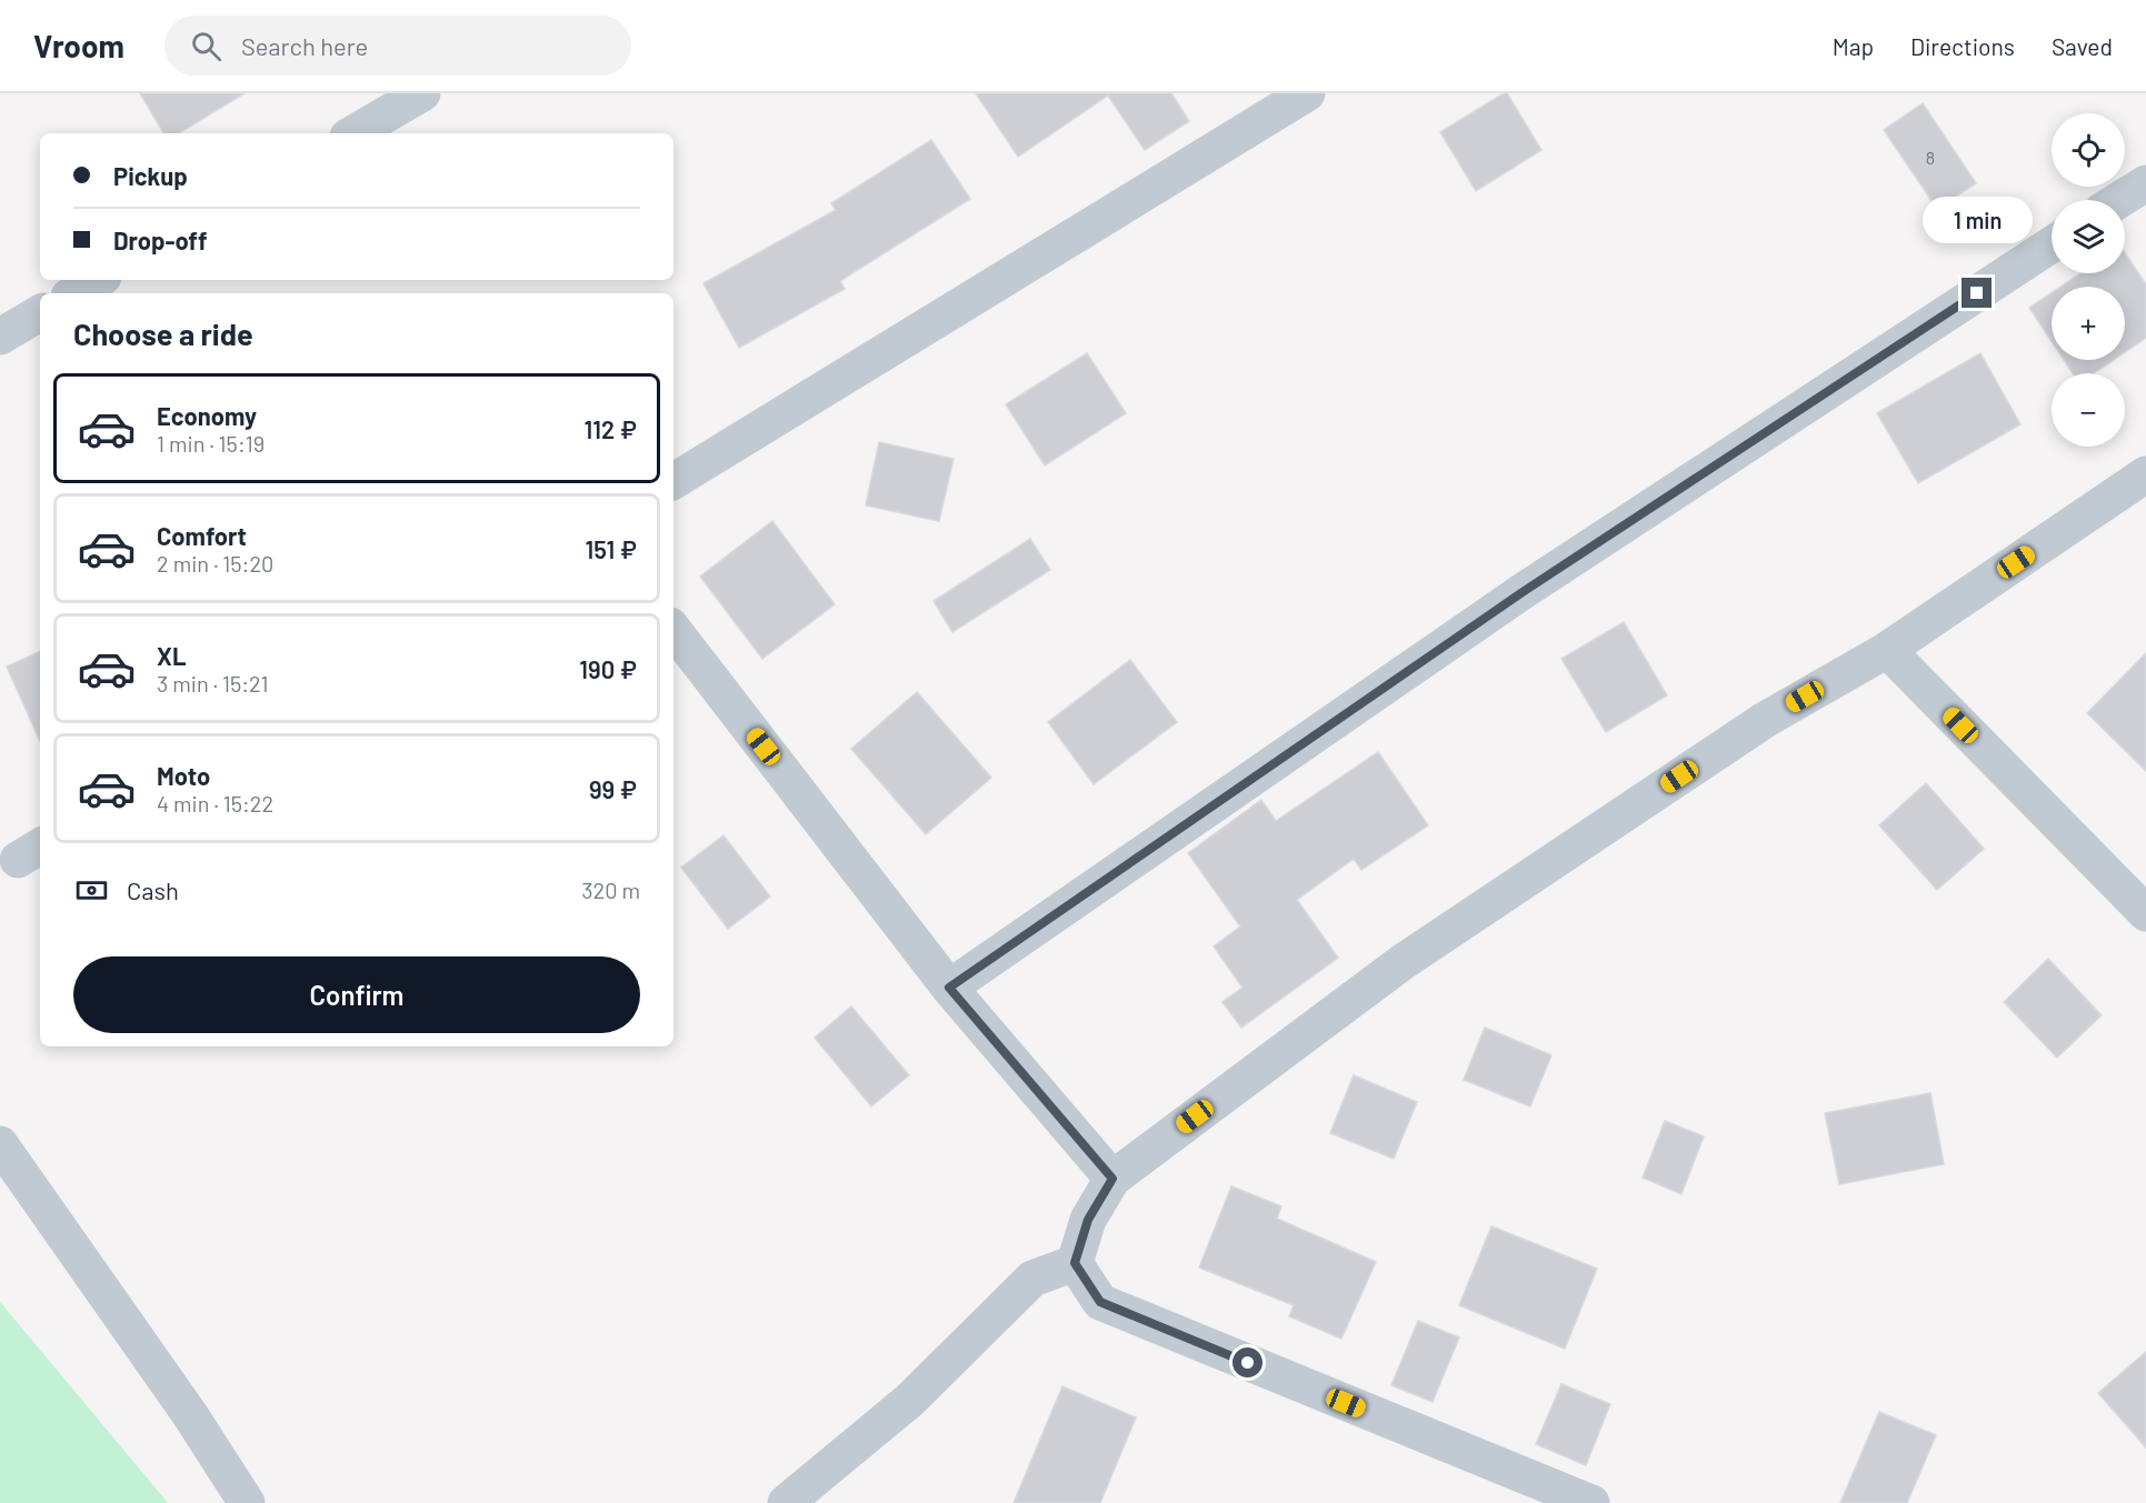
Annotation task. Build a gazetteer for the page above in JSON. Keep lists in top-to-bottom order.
{
  "house_numbers": ["8"],
  "page": {
    "header": "Vroom",
    "search": "Search here",
    "nav": ["Map", "Directions", "Saved"],
    "map_buttons": ["+", "−"],
    "banner": ["Pickup", "Drop-off"],
    "bubble": "1 min",
    "heading": "Choose a ride",
    "list": [
      {
        "name": "Economy",
        "note": "1 min · 15:19",
        "value": "112 ₽"
      },
      {
        "name": "Comfort",
        "note": "2 min · 15:20",
        "value": "151 ₽"
      },
      {
        "name": "XL",
        "note": "3 min · 15:21",
        "value": "190 ₽"
      },
      {
        "name": "Moto",
        "note": "4 min · 15:22",
        "value": "99 ₽"
      }
    ],
    "pay": ["Cash", "320 m"],
    "buttons": "Confirm"
  }
}
